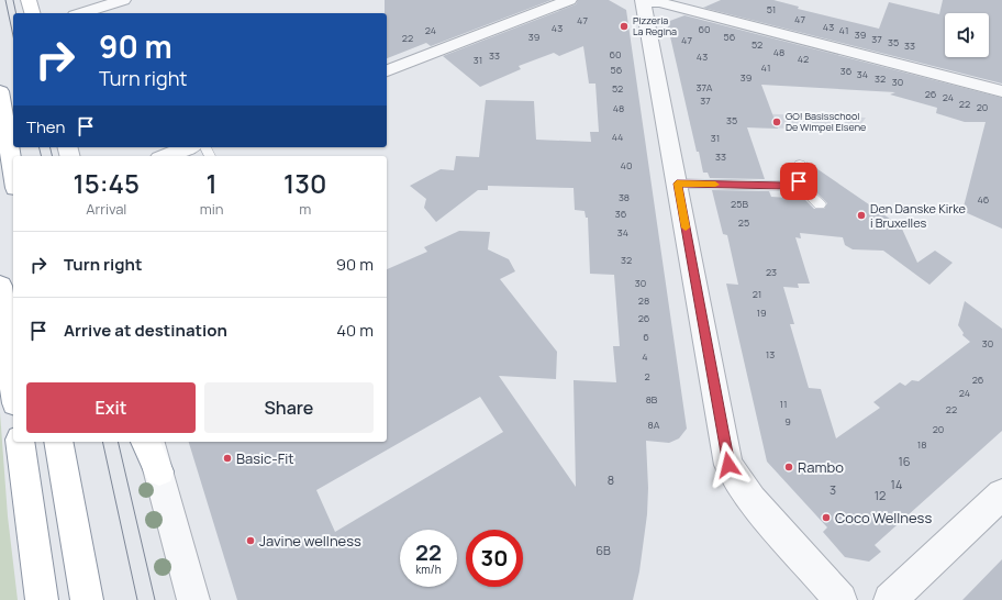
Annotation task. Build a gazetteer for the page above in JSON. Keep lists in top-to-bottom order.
{
  "places": [
    "Pizzeria La Regina",
    "GO! Basisschool De Wimpel Elsene",
    "Den Danske Kirke i Bruxelles",
    "Basic-Fit",
    "Rambo",
    "Coco Wellness",
    "Javine wellness"
  ],
  "house_numbers": [
    "51",
    "47",
    "47",
    "43",
    "43",
    "60",
    "24",
    "41",
    "39",
    "39",
    "56",
    "22",
    "37",
    "47",
    "35",
    "52",
    "33",
    "48",
    "60",
    "33",
    "43",
    "42",
    "31",
    "41",
    "56",
    "36",
    "34",
    "39",
    "32",
    "30",
    "37A",
    "52",
    "26",
    "24",
    "37",
    "22",
    "20",
    "48",
    "35",
    "44",
    "31",
    "33",
    "40",
    "38",
    "46",
    "25B",
    "36",
    "25",
    "34",
    "32",
    "23",
    "30",
    "21",
    "28",
    "19",
    "26",
    "6",
    "30",
    "13",
    "4",
    "2",
    "26",
    "24",
    "8B",
    "11",
    "22",
    "9",
    "8A",
    "20",
    "18",
    "16",
    "8",
    "14",
    "3",
    "12",
    "6B"
  ],
  "page": {
    "turn": ["90 m", "Turn right"],
    "then": "Then",
    "eta": [
      "15:45",
      "Arrival",
      "1",
      "min",
      "130",
      "m"
    ],
    "list": [
      {
        "name": "Turn right",
        "value": "90 m"
      },
      {
        "name": "Arrive at destination",
        "value": "40 m"
      }
    ],
    "buttons": ["Exit", "Share"],
    "speed": "22 km/h",
    "limit": "30"
  }
}
